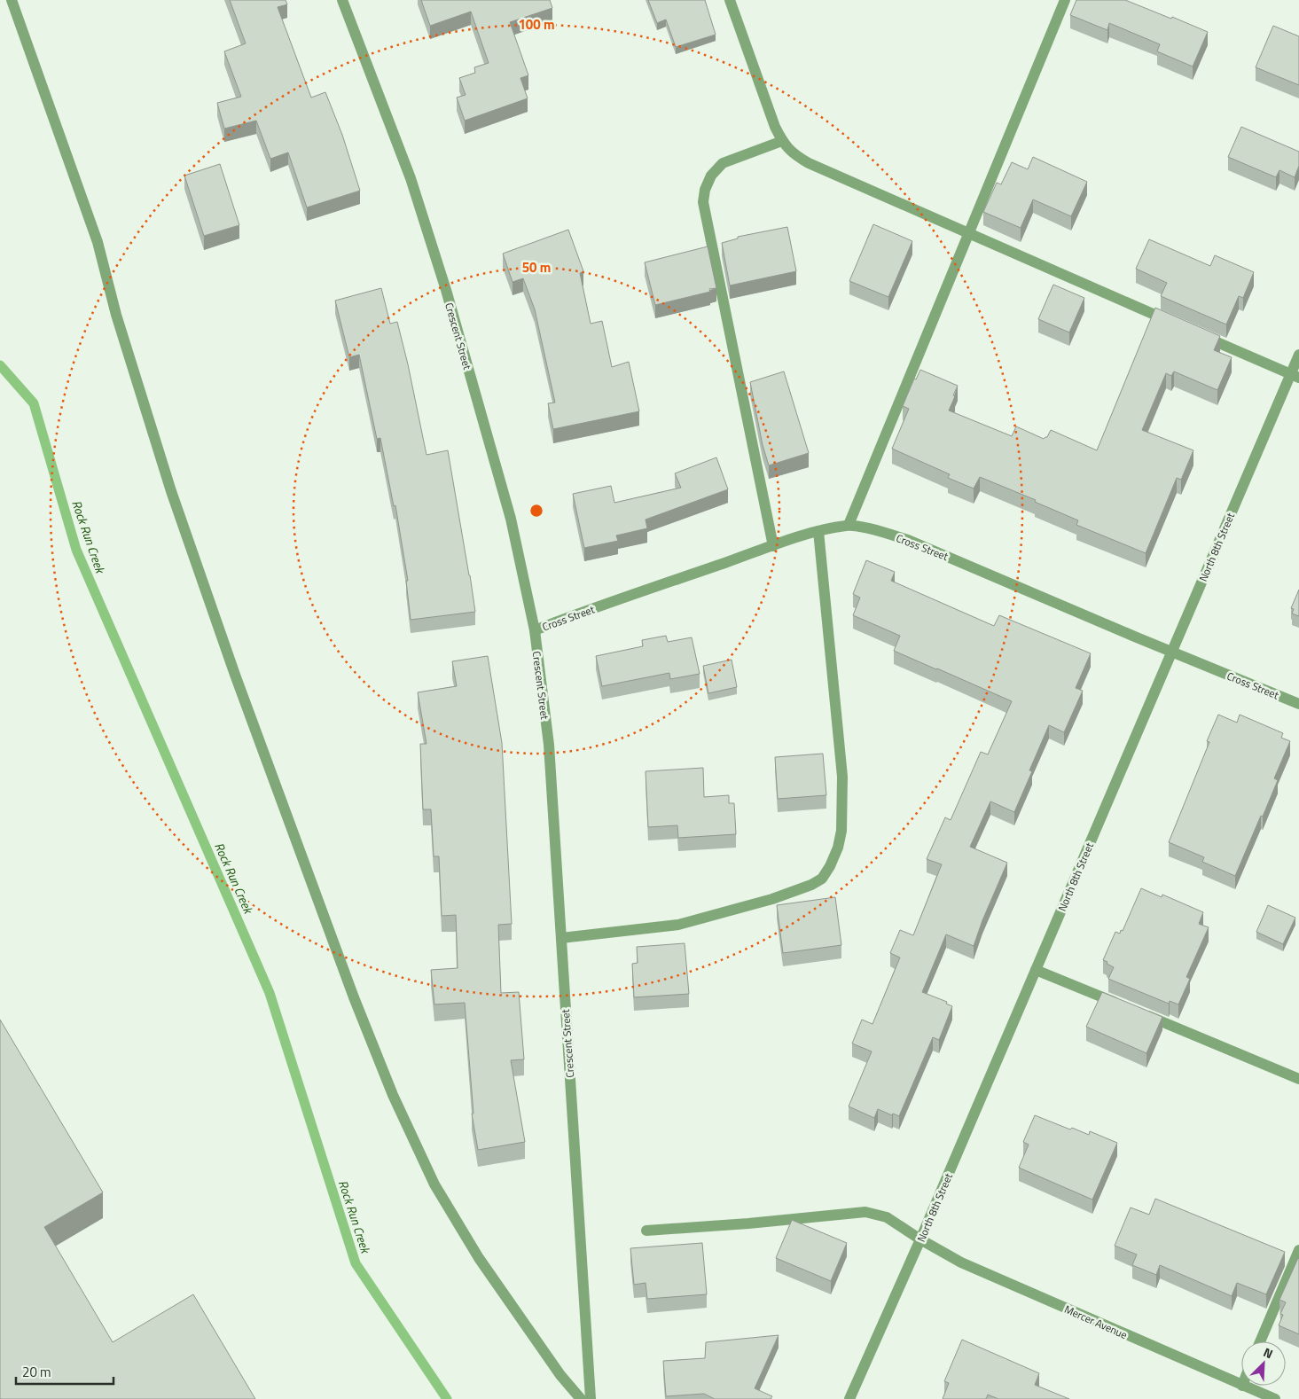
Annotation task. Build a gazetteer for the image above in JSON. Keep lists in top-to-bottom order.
{
  "streets": {
    "street": [
      "Crescent Street",
      "Cross Street",
      "North 8th Street",
      "Mercer Avenue"
    ]
  },
  "crossings": [
    ["Crescent Street", "Cross Street"],
    ["Cross Street", "North 8th Street"],
    ["North 8th Street", "Mercer Avenue"]
  ],
  "water": ["Rock Run Creek"],
  "scale_bar": "20 m",
  "north": "top right",
  "rings": ["100 m", "50 m"]
}
